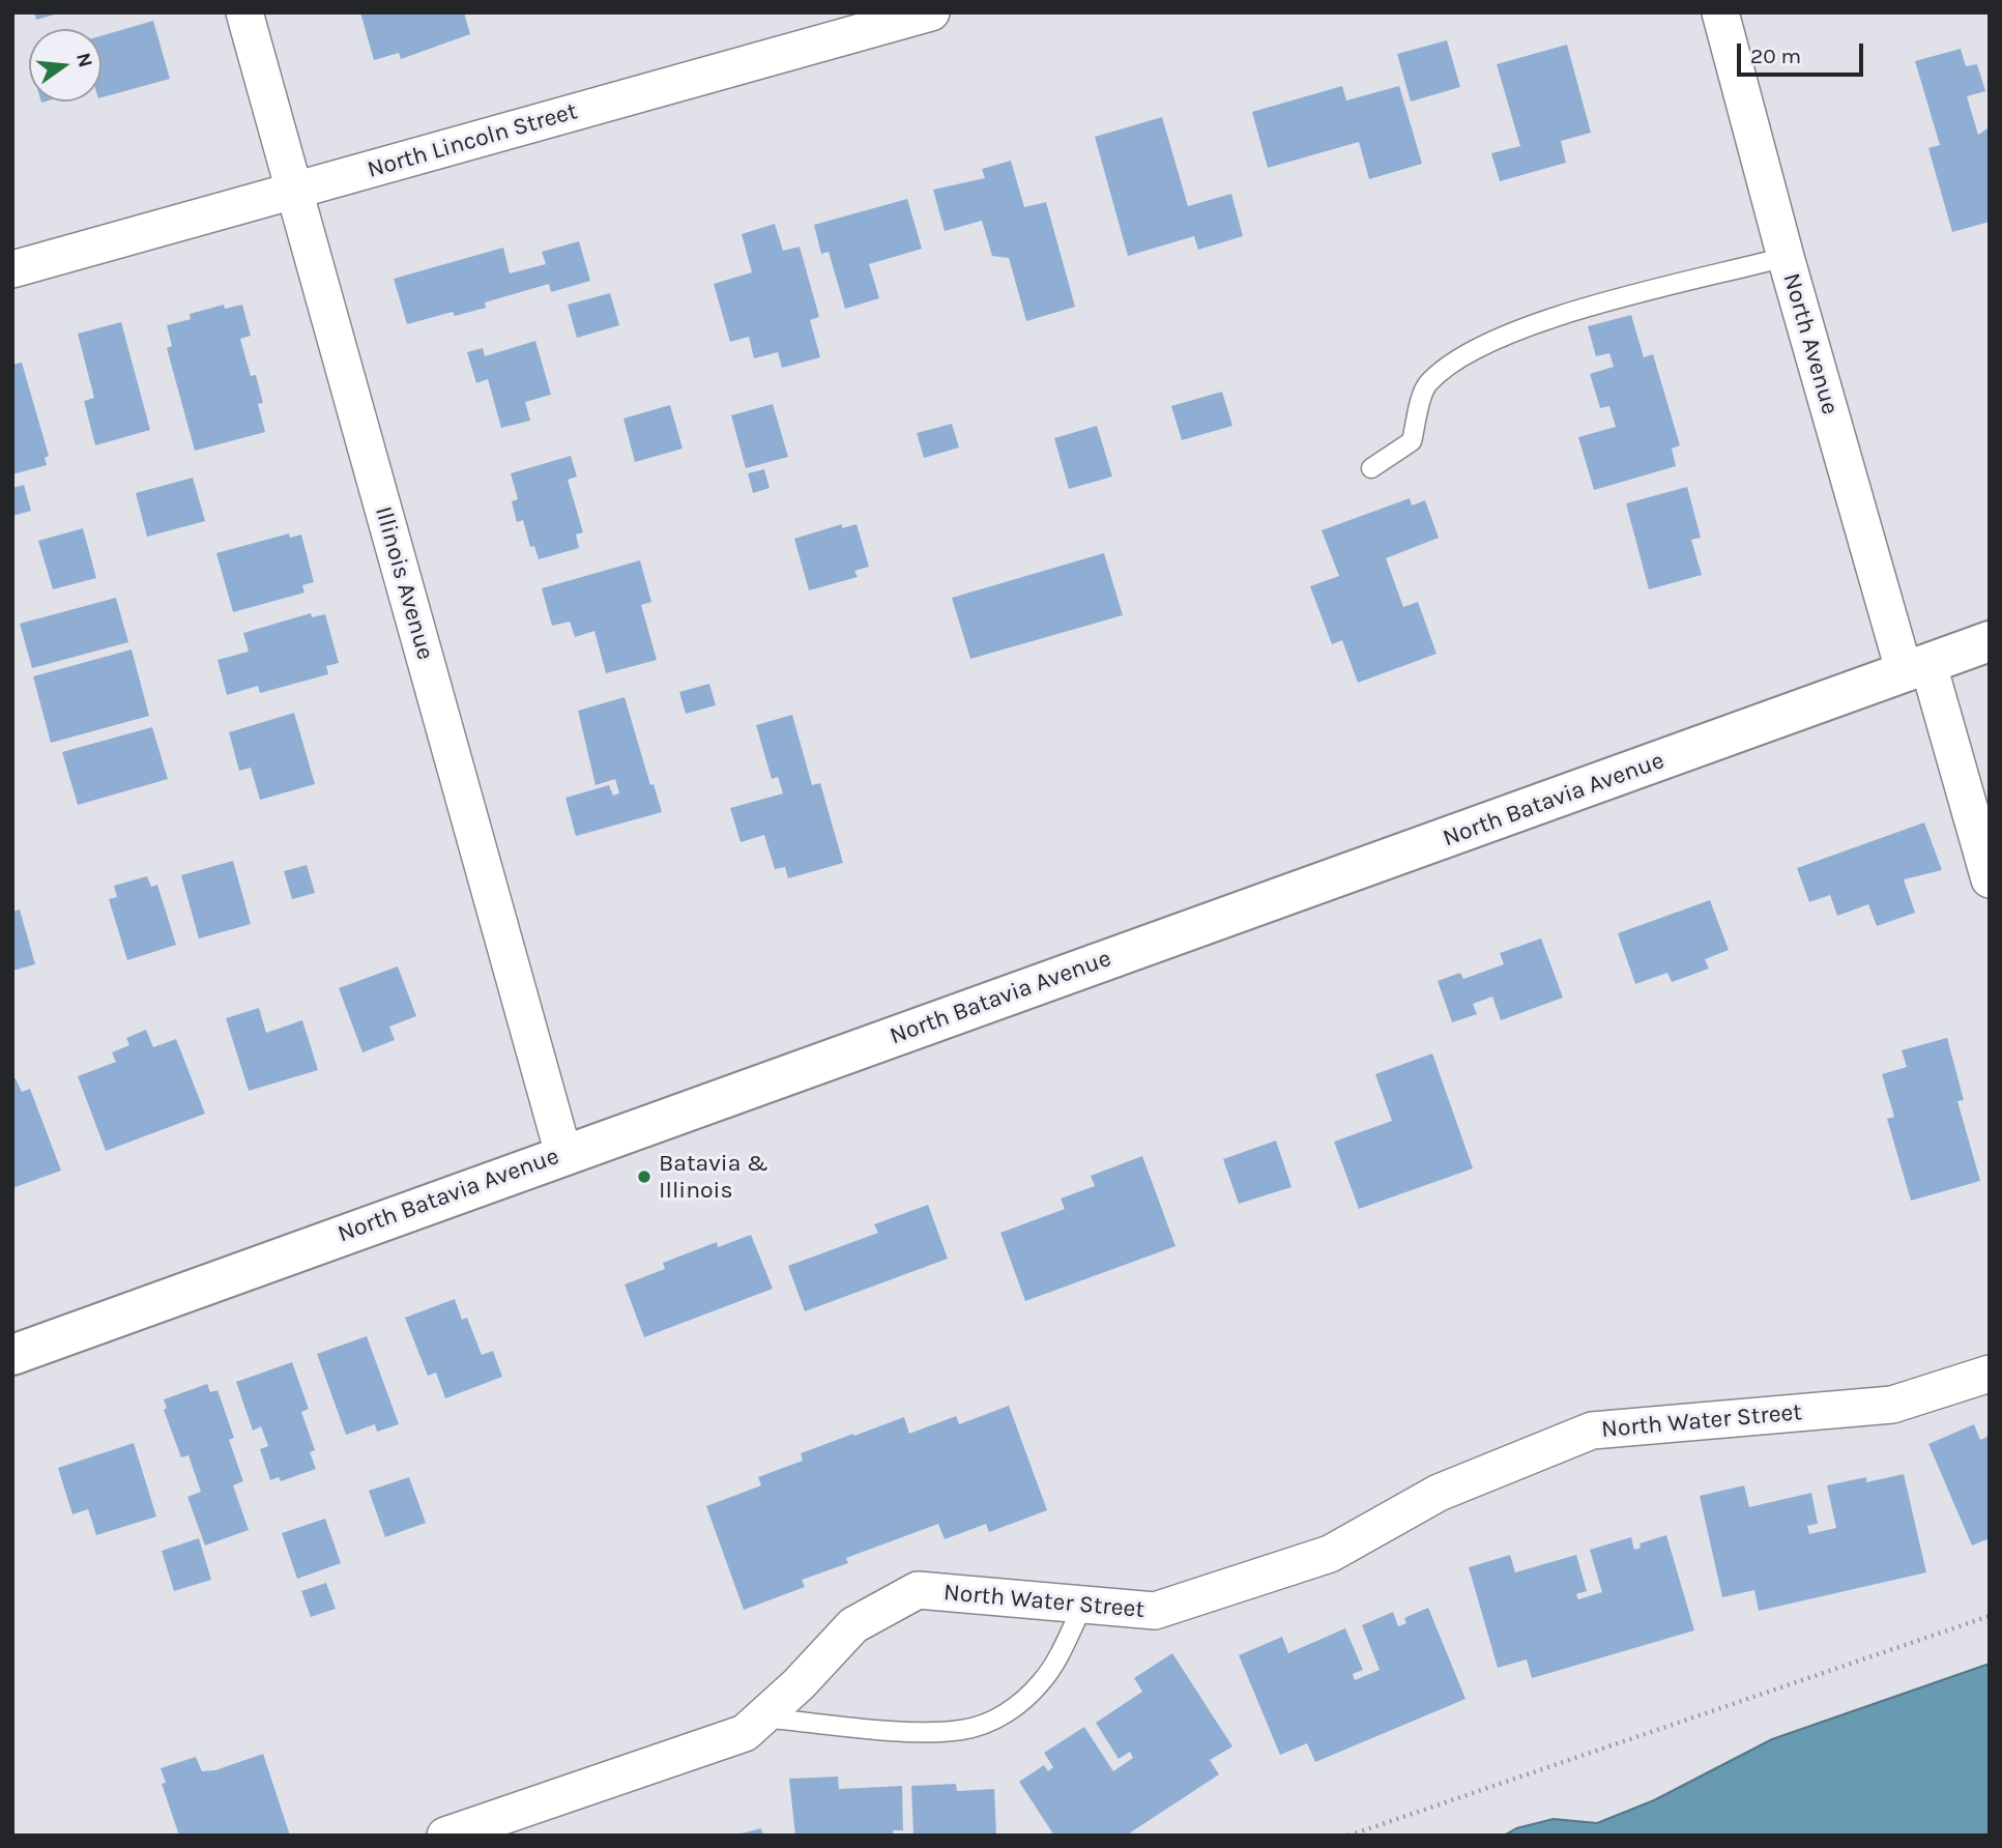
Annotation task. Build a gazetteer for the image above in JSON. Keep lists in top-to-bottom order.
{
  "streets": {
    "main road": ["North Batavia Avenue"],
    "street": [
      "North Lincoln Street",
      "North Avenue",
      "Illinois Avenue",
      "North Water Street"
    ]
  },
  "crossings": [
    ["North Lincoln Street", "Illinois Avenue"],
    ["North Avenue", "North Batavia Avenue"],
    ["Illinois Avenue", "North Batavia Avenue"]
  ],
  "places": ["Batavia & Illinois"],
  "scale_bar": "20 m",
  "north": "right"
}
